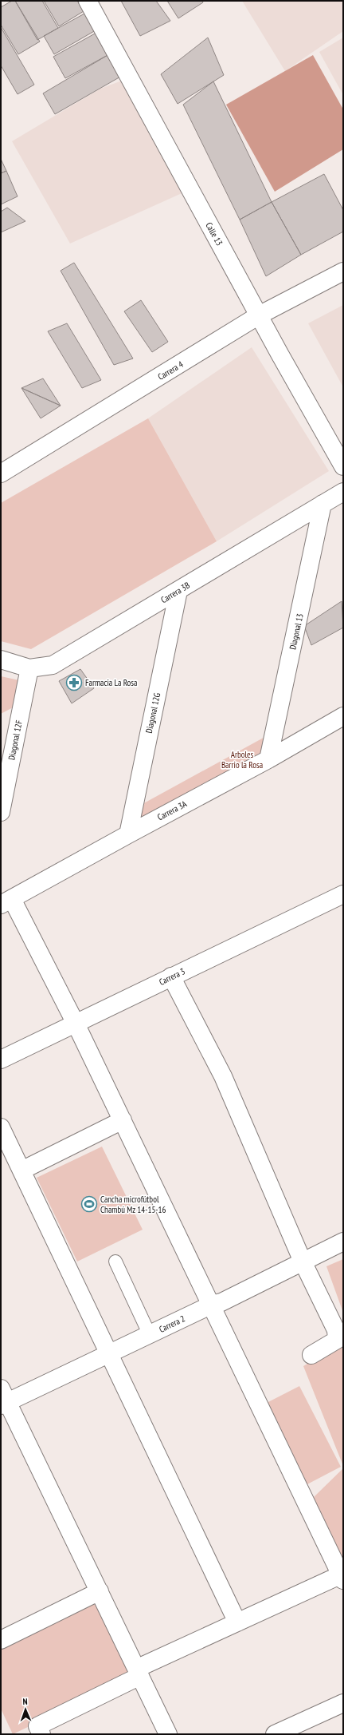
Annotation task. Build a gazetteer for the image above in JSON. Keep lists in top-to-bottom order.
{
  "streets": {
    "street": [
      "Calle 13",
      "Carrera 4",
      "Carrera 3B",
      "Diagonal 13",
      "Diagonal 12G",
      "Diagonal 12F",
      "Carrera 3A",
      "Carrera 3",
      "Carrera 2"
    ]
  },
  "crossings": [
    ["Calle 13", "Carrera 4"],
    ["Carrera 3B", "Diagonal 13"],
    ["Carrera 3B", "Diagonal 12G"],
    ["Carrera 3B", "Diagonal 12F"],
    ["Diagonal 13", "Carrera 3A"],
    ["Diagonal 12G", "Carrera 3A"]
  ],
  "parks": ["Arboles Barrio la Rosa"],
  "places": {
    "pharmacy": ["Farmacia La Rosa"],
    "sports": ["Cancha microfútbol Chambú Mz 14-15-16"]
  },
  "north": "top"
}
